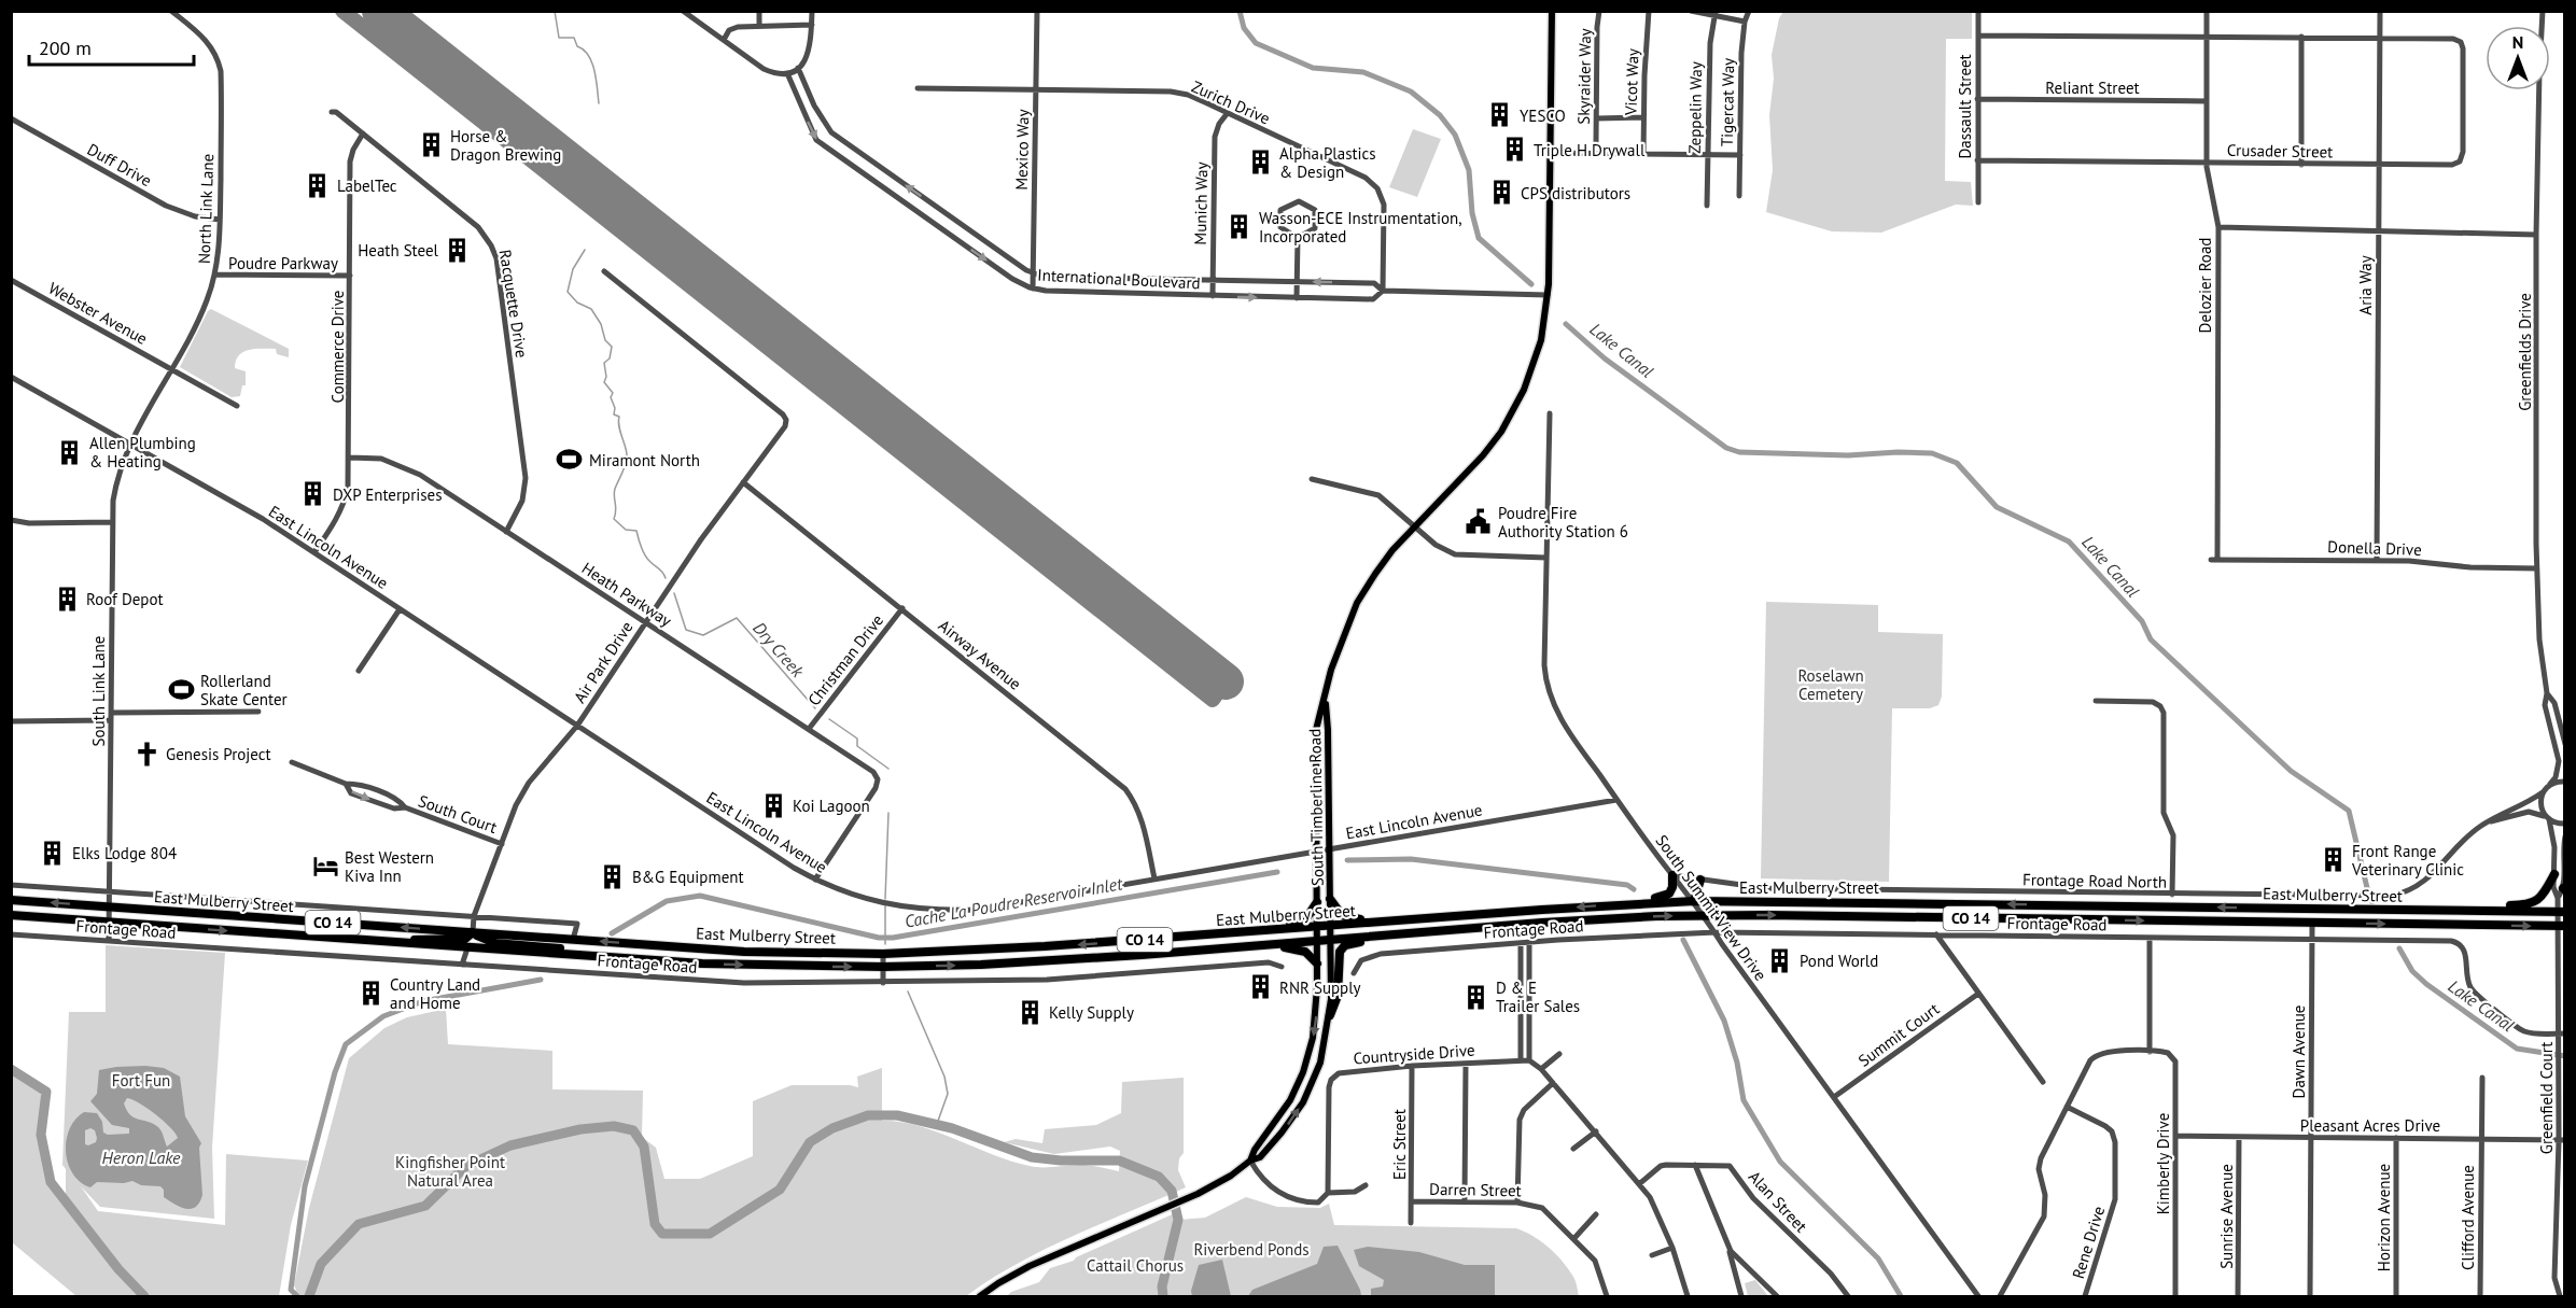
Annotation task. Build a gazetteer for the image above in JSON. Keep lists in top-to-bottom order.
{
  "streets": {
    "highway": ["East Mulberry Street", "CO 14"],
    "main road": ["South Timberline Road"],
    "street": [
      "Skyraider Way",
      "Vicot Way",
      "Reliant Street",
      "Zurich Drive",
      "Tigercat Way",
      "Dassault Street",
      "Zeppelin Way",
      "Mexico Way",
      "Crusader Street",
      "Duff Drive",
      "Munich Way",
      "North Link Lane",
      "Poudre Parkway",
      "International Boulevard",
      "Delozier Road",
      "Aria Way",
      "Racquette Drive",
      "Webster Avenue",
      "Commerce Drive",
      "Greenfields Drive",
      "East Lincoln Avenue",
      "Donella Drive",
      "Heath Parkway",
      "Airway Avenue",
      "Christman Drive",
      "Air Park Drive",
      "South Link Lane",
      "South Court",
      "Frontage Road North",
      "South Summit View Drive",
      "Frontage Road",
      "Summit Court",
      "Dawn Avenue",
      "Countryside Drive",
      "Greenfield Court",
      "Pleasant Acres Drive",
      "Eric Street",
      "Kimberly Drive",
      "Darren Street",
      "Alan Street",
      "Sunrise Avenue",
      "Horizon Avenue",
      "Clifford Avenue",
      "Rene Drive"
    ]
  },
  "crossings": [
    ["Reliant Street", "Dassault Street"],
    ["Reliant Street", "Delozier Road"],
    ["Zurich Drive", "Mexico Way"],
    ["Zurich Drive", "Munich Way"],
    ["Zurich Drive", "International Boulevard"],
    ["Dassault Street", "Crusader Street"],
    ["Mexico Way", "International Boulevard"],
    ["Crusader Street", "Delozier Road"],
    ["Crusader Street", "Aria Way"],
    ["Duff Drive", "North Link Lane"],
    ["Munich Way", "International Boulevard"],
    ["North Link Lane", "Poudre Parkway"],
    ["North Link Lane", "Webster Avenue"],
    ["North Link Lane", "East Lincoln Avenue"],
    ["North Link Lane", "South Link Lane"],
    ["Poudre Parkway", "Commerce Drive"],
    ["International Boulevard", "South Timberline Road"],
    ["Delozier Road", "Donella Drive"],
    ["Aria Way", "Donella Drive"],
    ["Racquette Drive", "Commerce Drive"],
    ["Racquette Drive", "Heath Parkway"],
    ["Commerce Drive", "East Lincoln Avenue"],
    ["Commerce Drive", "Heath Parkway"],
    ["Greenfields Drive", "Donella Drive"],
    ["East Lincoln Avenue", "Heath Parkway"],
    ["East Lincoln Avenue", "Airway Avenue"],
    ["East Lincoln Avenue", "Air Park Drive"],
    ["East Lincoln Avenue", "South Link Lane"],
    ["East Lincoln Avenue", "South Timberline Road"],
    ["East Lincoln Avenue", "South Summit View Drive"],
    ["Heath Parkway", "Christman Drive"],
    ["Heath Parkway", "Air Park Drive"],
    ["Airway Avenue", "Christman Drive"],
    ["Airway Avenue", "Air Park Drive"],
    ["Air Park Drive", "South Court"],
    ["Air Park Drive", "East Mulberry Street"],
    ["South Link Lane", "East Mulberry Street"],
    ["South Link Lane", "Frontage Road"],
    ["South Timberline Road", "East Mulberry Street"],
    ["Frontage Road North", "South Summit View Drive"],
    ["East Mulberry Street", "South Summit View Drive"],
    ["East Mulberry Street", "Dawn Avenue"],
    ["East Mulberry Street", "Greenfield Court"],
    ["South Summit View Drive", "Frontage Road"],
    ["South Summit View Drive", "Summit Court"],
    ["Frontage Road", "Dawn Avenue"],
    ["Frontage Road", "Greenfield Court"],
    ["Dawn Avenue", "Pleasant Acres Drive"],
    ["Countryside Drive", "Eric Street"],
    ["Countryside Drive", "Alan Street"],
    ["Greenfield Court", "Pleasant Acres Drive"],
    ["Pleasant Acres Drive", "Kimberly Drive"],
    ["Pleasant Acres Drive", "Sunrise Avenue"],
    ["Pleasant Acres Drive", "Horizon Avenue"],
    ["Pleasant Acres Drive", "Clifford Avenue"],
    ["Eric Street", "Darren Street"]
  ],
  "water": [
    "Lake Canal",
    "Dry Creek",
    "Cache La Poudre Reservoir Inlet",
    "Heron Lake"
  ],
  "parks": [
    "Roselawn Cemetery",
    "Fort Fun",
    "Kingfisher Point Natural Area",
    "Riverbend Ponds",
    "Cattail Chorus"
  ],
  "places": {
    "building": [
      "YESCO",
      "Horse & Dragon Brewing",
      "Triple H Drywall",
      "Alpha Plastics & Design",
      "LabelTec",
      "CPS distributors",
      "Wasson-ECE Instrumentation, Incorporated",
      "Heath Steel",
      "Allen Plumbing & Heating",
      "DXP Enterprises",
      "Roof Depot",
      "Koi Lagoon",
      "Elks Lodge 804",
      "Front Range Veterinary Clinic",
      "B&G Equipment",
      "Pond World",
      "RNR Supply",
      "Country Land and Home",
      "D & E Trailer Sales",
      "Kelly Supply"
    ],
    "sports": ["Miramont North", "Rollerland Skate Center"],
    "public building": ["Poudre Fire Authority Station 6"],
    "church": ["Genesis Project"],
    "hotel": ["Best Western Kiva Inn"]
  },
  "scale_bar": "200 m",
  "north": "top"
}
